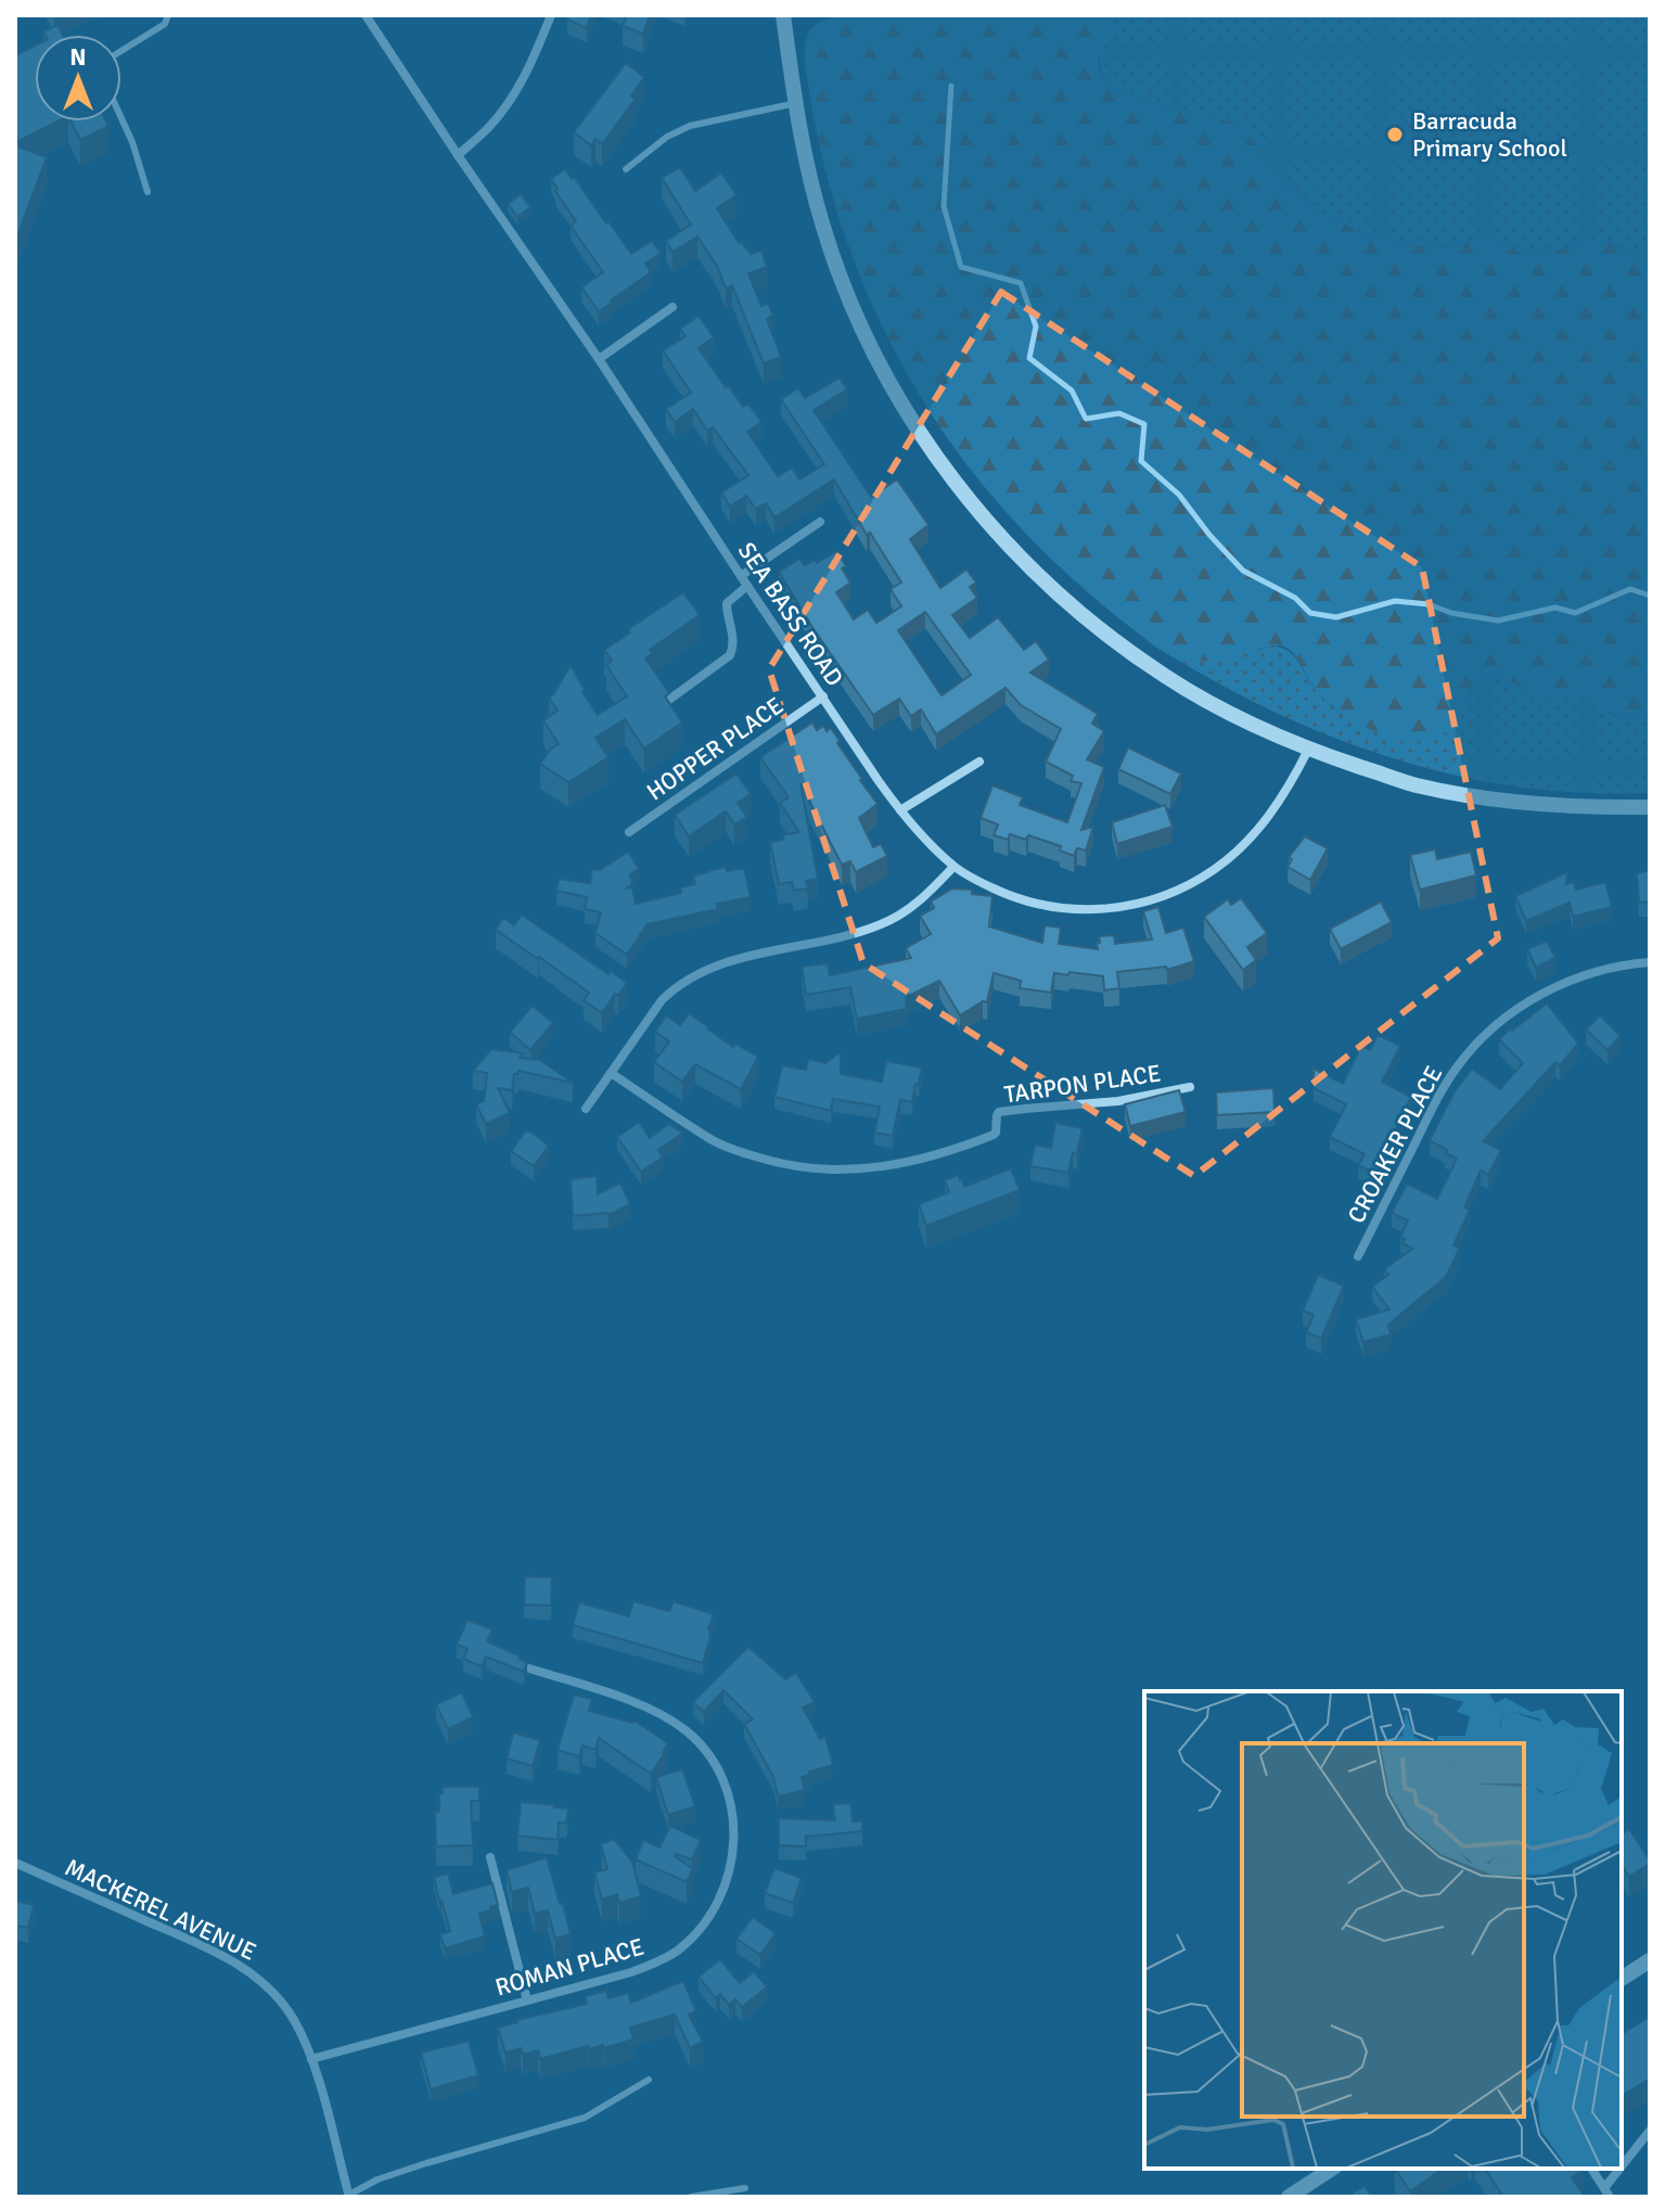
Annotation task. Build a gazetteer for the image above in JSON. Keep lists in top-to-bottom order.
{
  "streets": {
    "street": [
      "SEA BASS ROAD",
      "HOPPER PLACE",
      "TARPON PLACE",
      "CROAKER PLACE",
      "MACKEREL AVENUE",
      "ROMAN PLACE"
    ]
  },
  "crossings": [
    ["SEA BASS ROAD", "HOPPER PLACE"],
    ["MACKEREL AVENUE", "ROMAN PLACE"]
  ],
  "places": ["Barracuda Primary School"],
  "north": "top"
}
